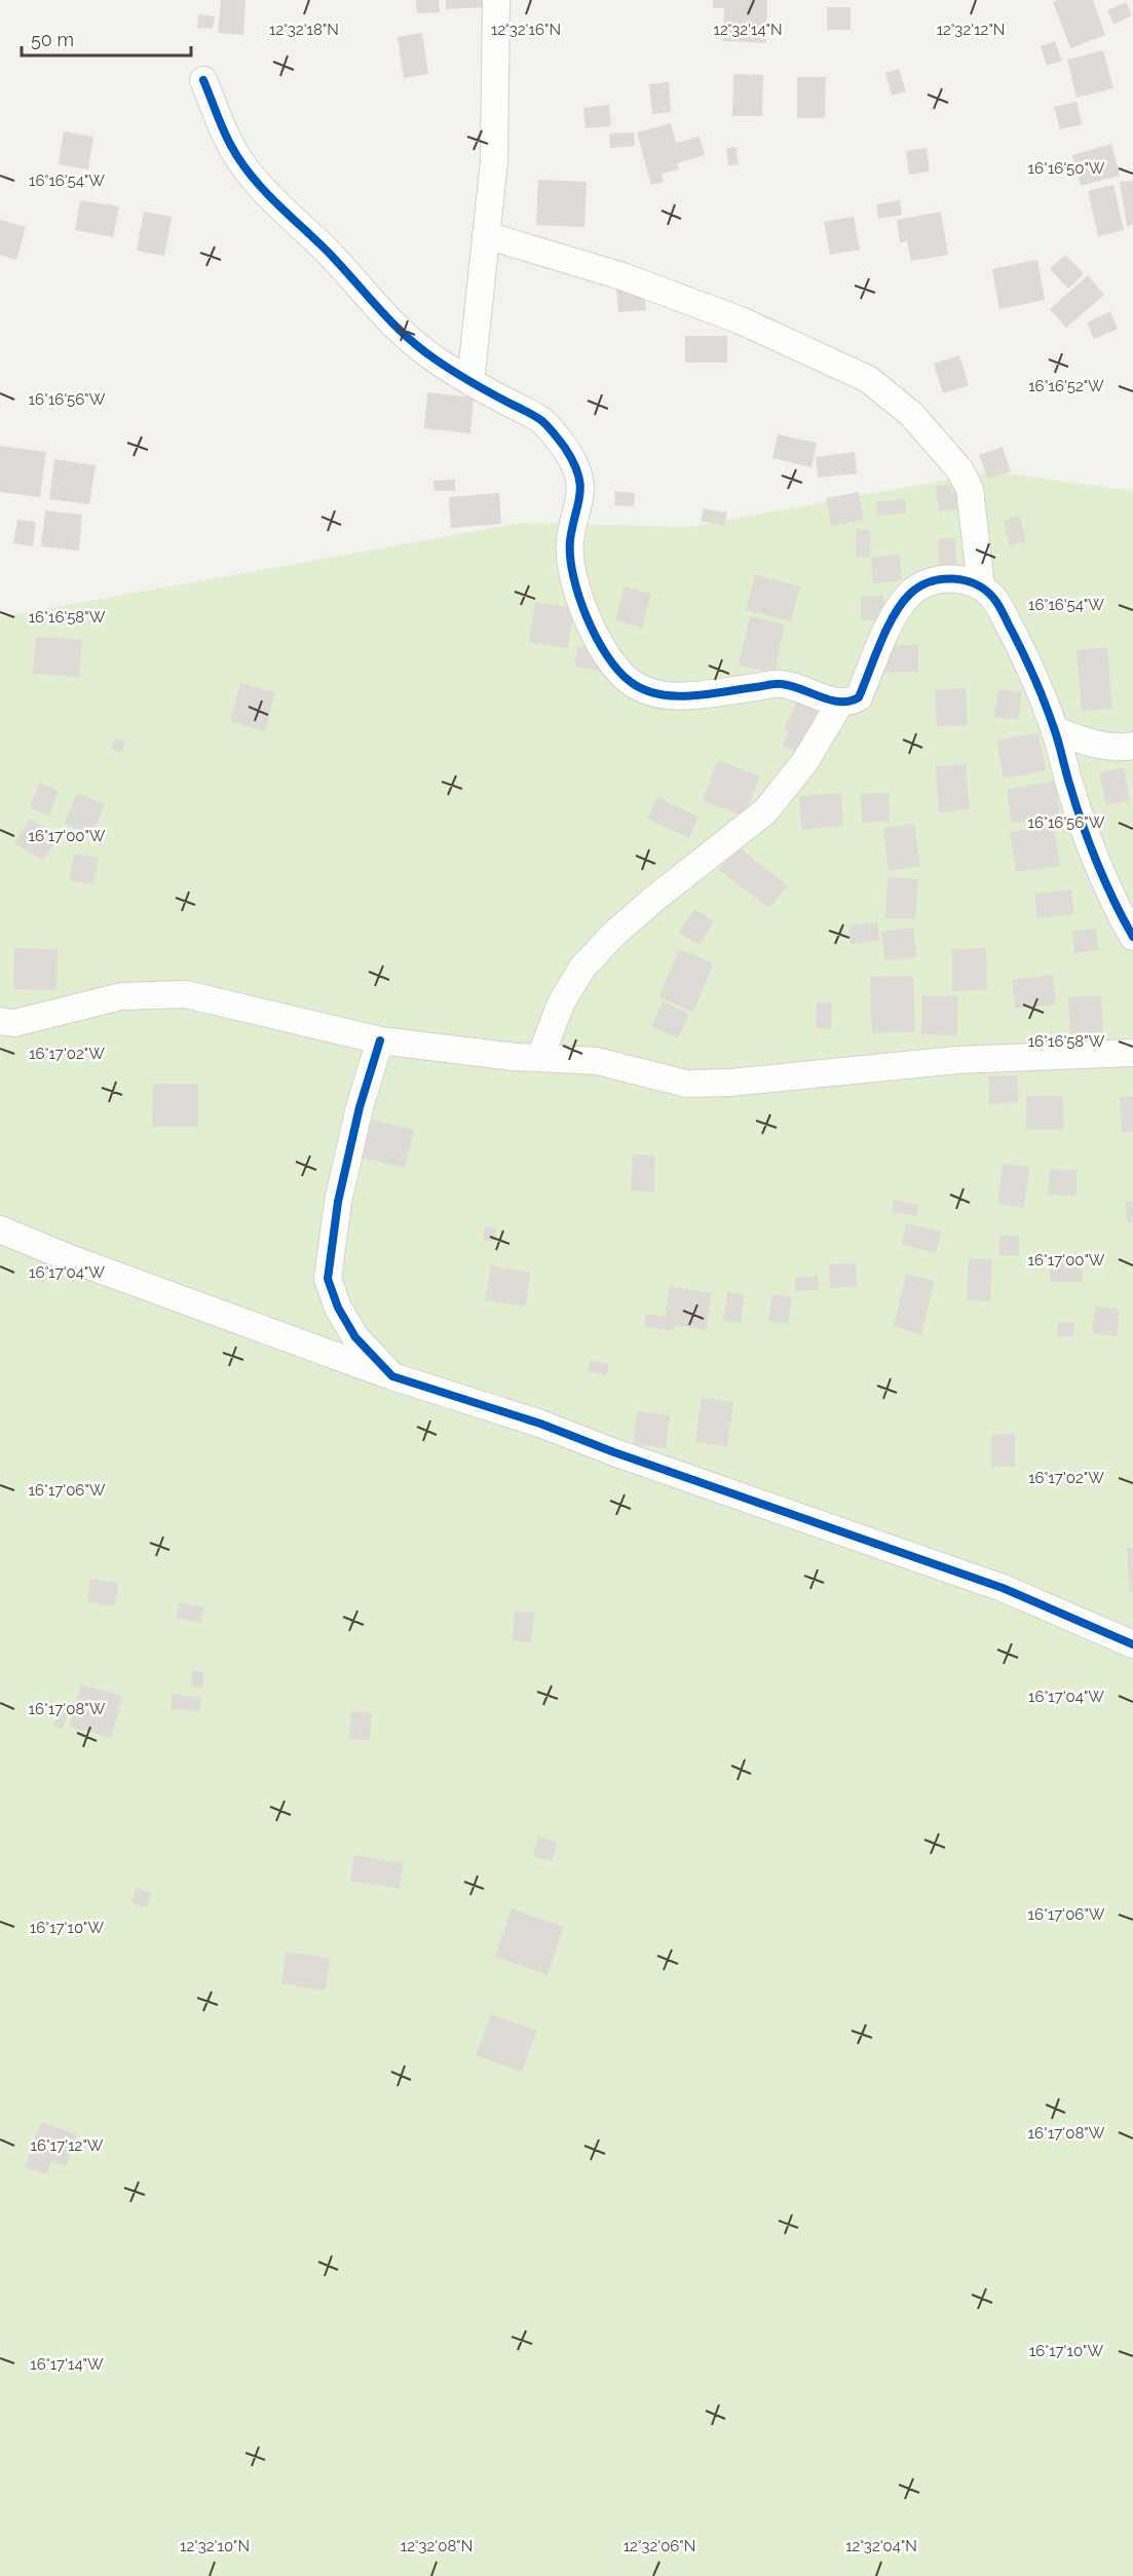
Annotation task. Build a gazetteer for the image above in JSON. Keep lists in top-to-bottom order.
{
  "scale_bar": "50 m",
  "coordinates": [
    "12°32'18\"N",
    "12°32'16\"N",
    "12°32'14\"N",
    "12°32'12\"N",
    "16°16'50\"W",
    "16°16'54\"W",
    "16°16'52\"W",
    "16°16'56\"W",
    "16°16'58\"W",
    "16°17'00\"W",
    "16°17'02\"W",
    "16°17'04\"W",
    "16°17'06\"W",
    "16°17'08\"W",
    "16°17'10\"W",
    "16°17'12\"W",
    "16°17'14\"W",
    "12°32'10\"N",
    "12°32'08\"N",
    "12°32'06\"N",
    "12°32'04\"N"
  ]
}
